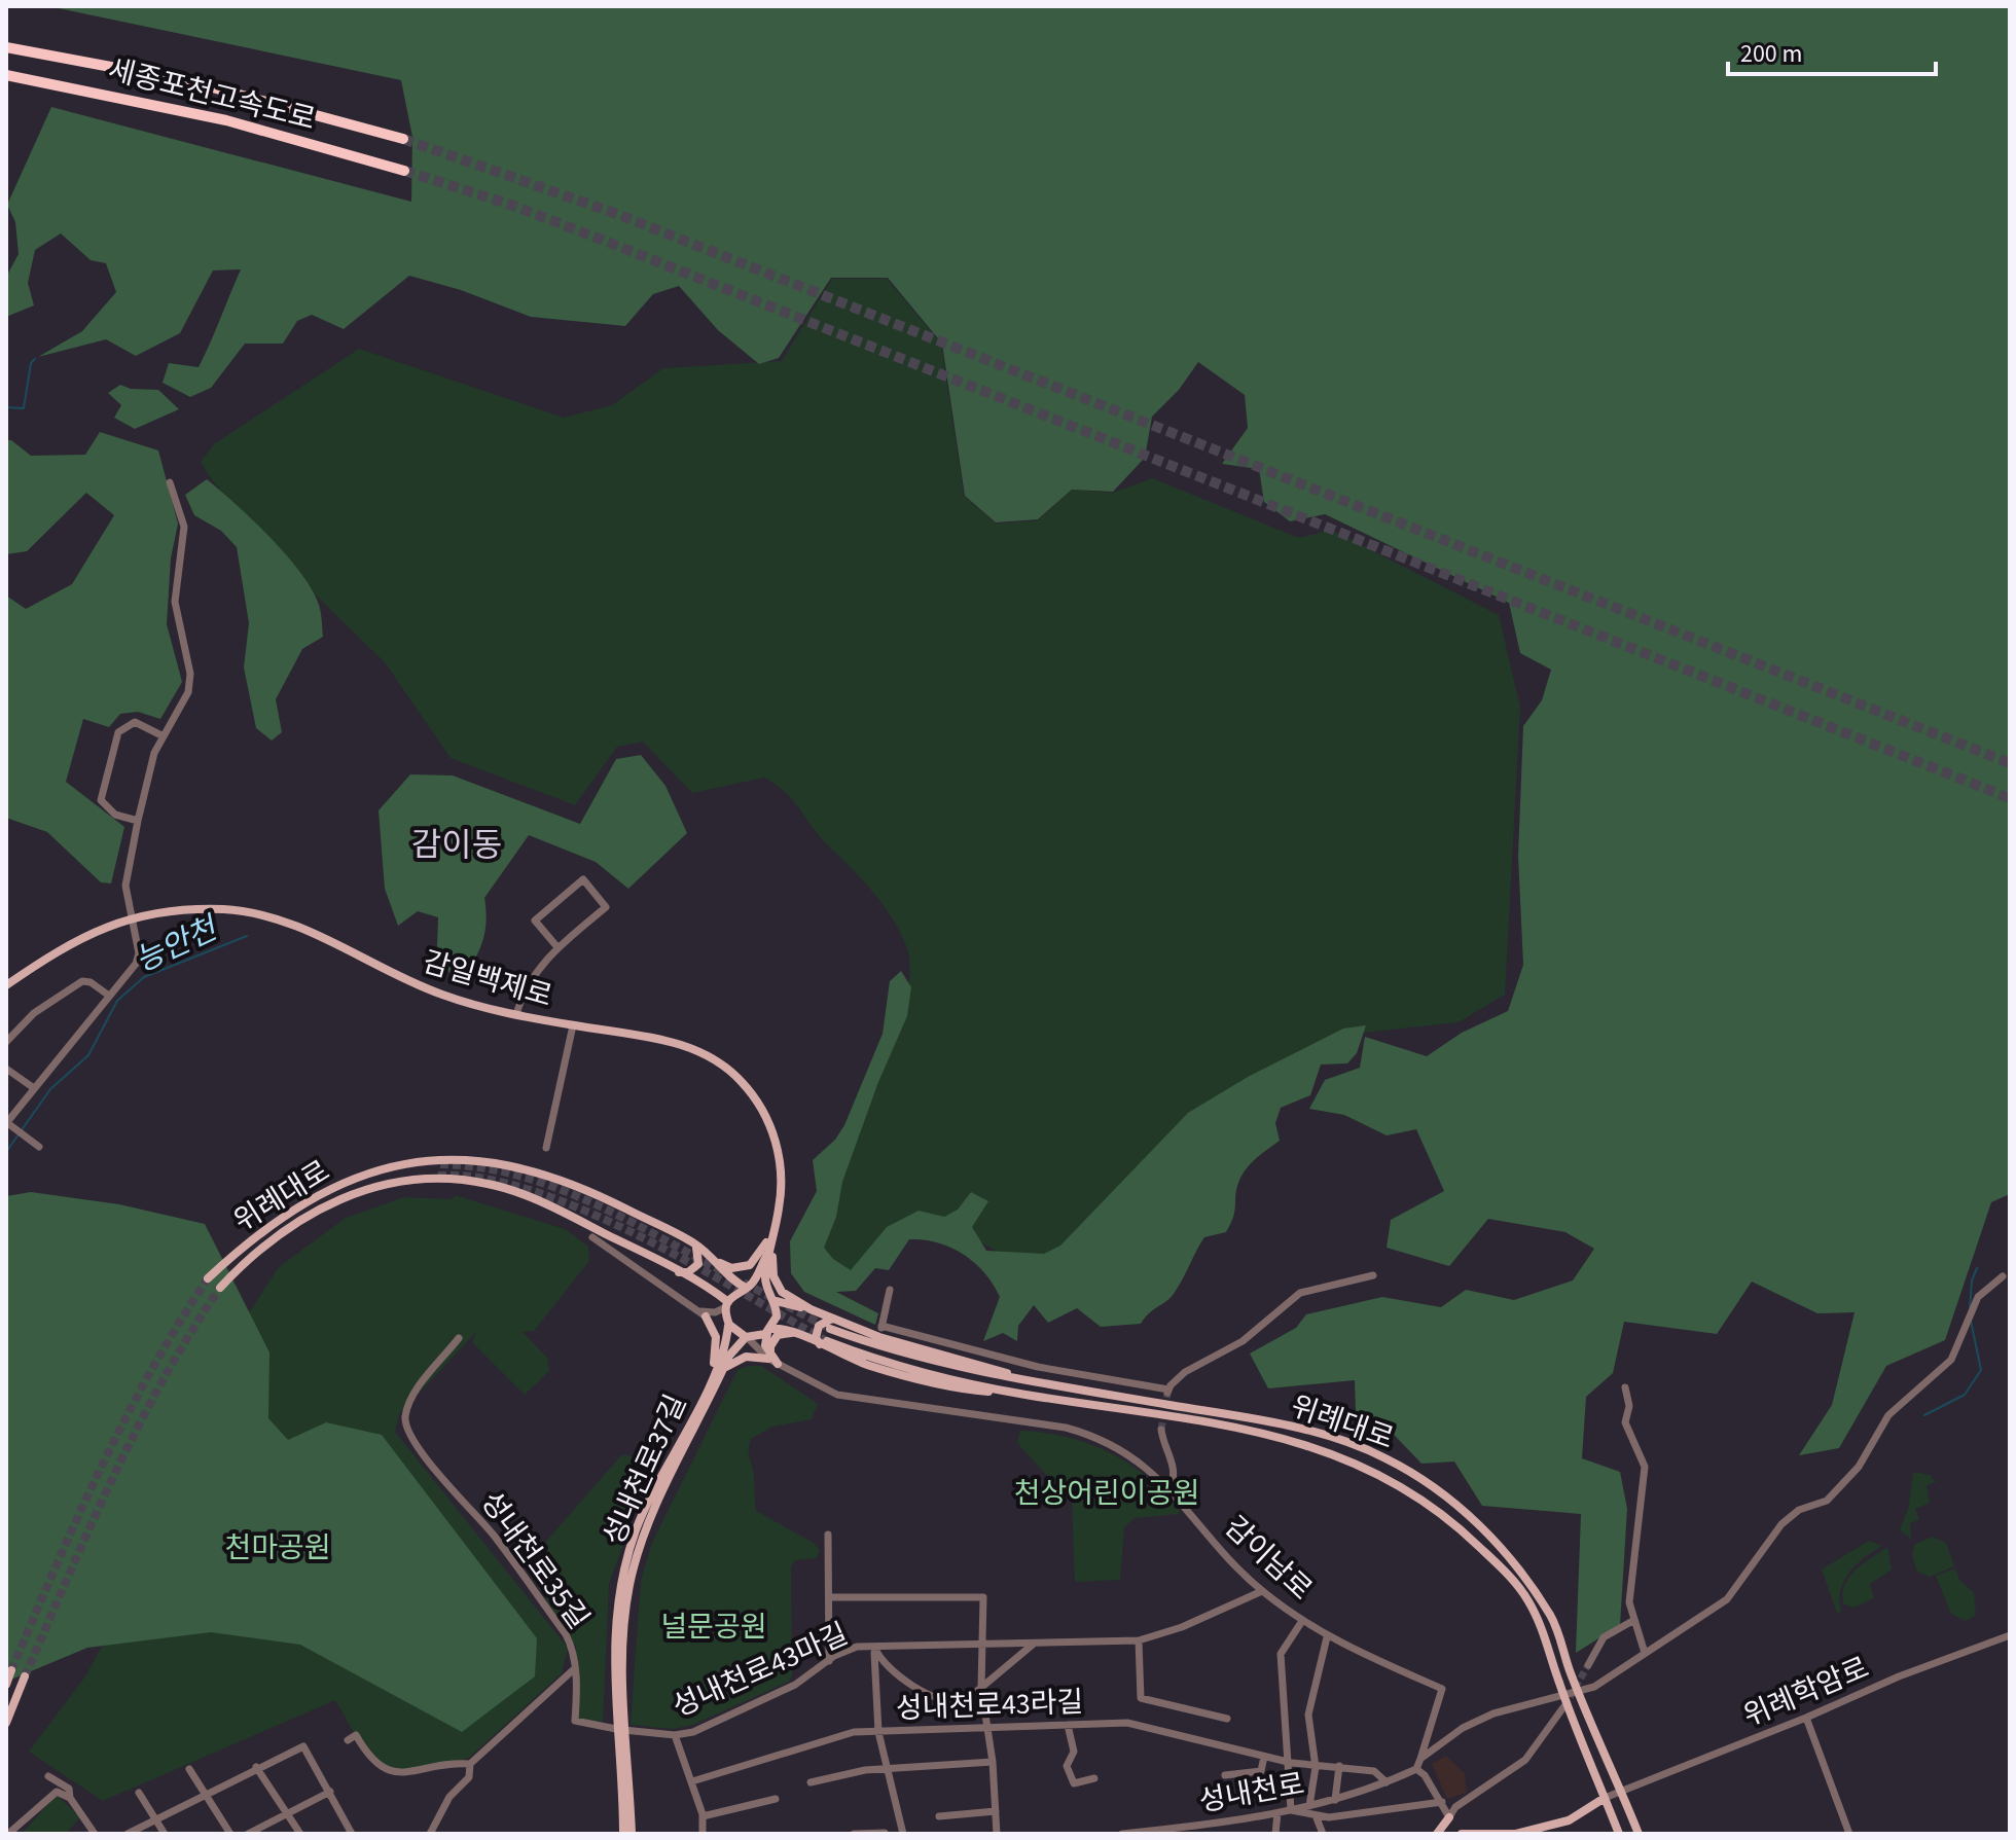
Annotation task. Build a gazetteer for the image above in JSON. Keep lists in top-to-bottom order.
{
  "streets": {
    "highway": ["세종포천고속도로"],
    "main road": ["감일백제로", "위례대로", "성내천로37길"],
    "street": [
      "감이남로",
      "성내천로35길",
      "성내천로43마길",
      "위례학암로",
      "성내천로43라길",
      "성내천로"
    ]
  },
  "crossings": [
    ["위례대로", "성내천로37길"],
    ["위례대로", "감이남로"],
    ["위례대로", "위례학암로"],
    ["성내천로37길", "감이남로"],
    ["성내천로37길", "성내천로43마길"],
    ["감이남로", "성내천로43마길"],
    ["성내천로35길", "성내천로43마길"],
    ["성내천로43라길", "성내천로"]
  ],
  "districts": ["감이동"],
  "water": ["능안천"],
  "parks": ["천상어린이공원", "천마공원", "널문공원"],
  "scale_bar": "200 m"
}
